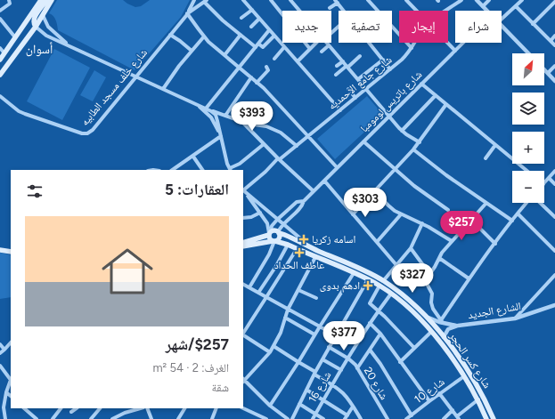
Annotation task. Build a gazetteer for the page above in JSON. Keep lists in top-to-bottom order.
{
  "streets": {
    "main road": ["شارع كسر الحجر"],
    "street": [
      "شارع جامع الاحمديه",
      "شارع خلف مسجد الطابيه",
      "شارع باتريس لومومبا",
      "الشارع الجديد",
      "شارع 20",
      "شارع 16",
      "شارع 10"
    ]
  },
  "crossings": [
    ["شارع باتريس لومومبا", "شارع كسر الحجر"],
    ["الشارع الجديد", "شارع كسر الحجر"],
    ["شارع كسر الحجر", "شارع 16"],
    ["شارع كسر الحجر", "شارع 10"],
    ["شارع 20", "شارع 16"]
  ],
  "districts": ["أسوان"],
  "places": {
    "health": ["اسامه زكريا", "عاطف الحداد", "ادهم بدوى"]
  },
  "north": "top right",
  "page": {
    "chip": [
      "شراء",
      "إيجار",
      "تصفية",
      "جديد"
    ],
    "map_buttons": ["+", "−"],
    "price": [
      "$393",
      "$303",
      "$257",
      "$327",
      "$377"
    ],
    "heading": "العقارات: 5",
    "list": [
      {
        "name": "$257/شهر",
        "note": "الغرف: 2 · 54 m² · شقة"
      }
    ]
  }
}
